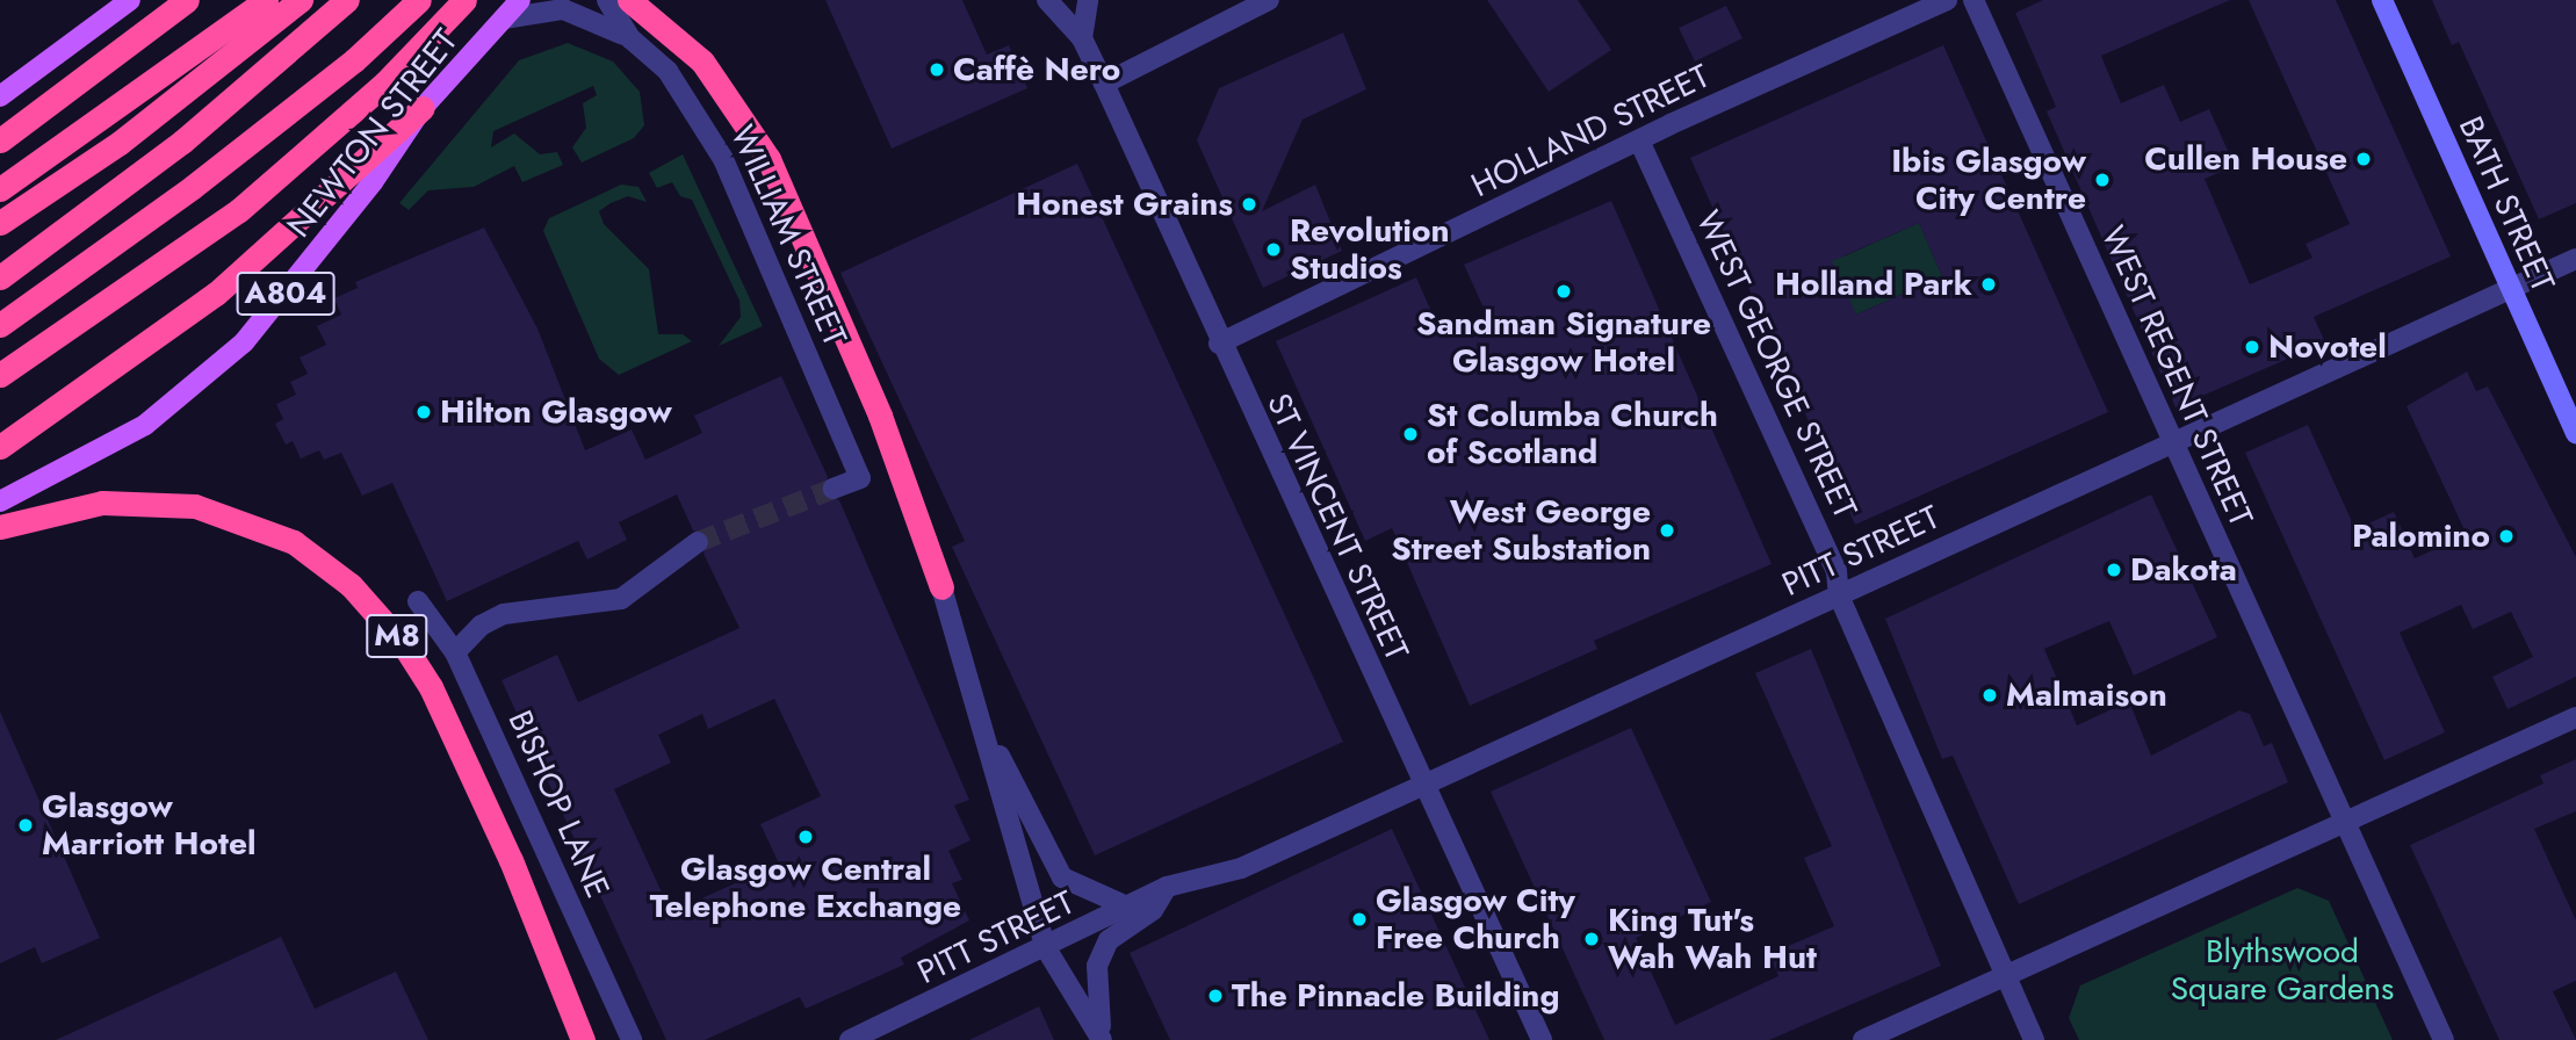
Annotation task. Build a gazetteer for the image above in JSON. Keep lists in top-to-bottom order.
{
  "streets": {
    "highway": ["M8"],
    "main road": ["NEWTON STREET", "A804"],
    "street": [
      "HOLLAND STREET",
      "BATH STREET",
      "WILLIAM STREET",
      "WEST GEORGE STREET",
      "WEST REGENT STREET",
      "ST VINCENT STREET",
      "PITT STREET",
      "BISHOP LANE"
    ]
  },
  "crossings": [
    ["HOLLAND STREET", "WEST GEORGE STREET"],
    ["HOLLAND STREET", "ST VINCENT STREET"],
    ["NEWTON STREET", "WILLIAM STREET"],
    ["BATH STREET", "PITT STREET"],
    ["WEST GEORGE STREET", "PITT STREET"],
    ["WEST REGENT STREET", "PITT STREET"],
    ["ST VINCENT STREET", "PITT STREET"]
  ],
  "parks": ["Blythswood Square Gardens"],
  "places": [
    "Caffè Nero",
    "Cullen House",
    "Ibis Glasgow City Centre",
    "Honest Grains",
    "Revolution Studios",
    "Holland Park",
    "Sandman Signature Glasgow Hotel",
    "Novotel",
    "Hilton Glasgow",
    "St Columba Church of Scotland",
    "West George Street Substation",
    "Palomino",
    "Dakota",
    "Malmaison",
    "Glasgow Marriott Hotel",
    "Glasgow Central Telephone Exchange",
    "Glasgow City Free Church",
    "King Tut's Wah Wah Hut",
    "The Pinnacle Building"
  ]
}
